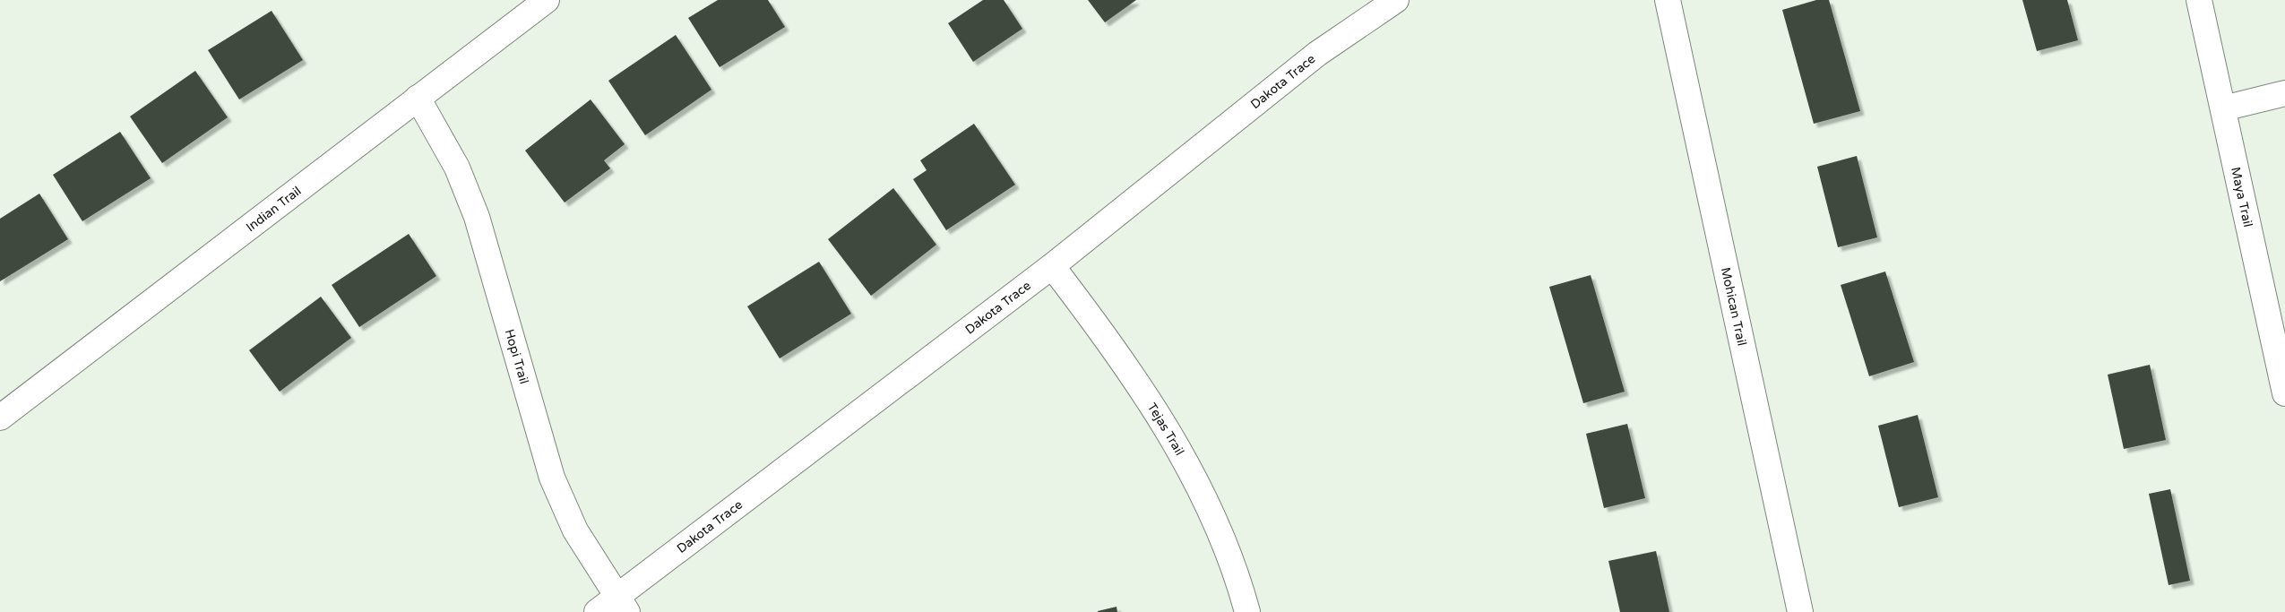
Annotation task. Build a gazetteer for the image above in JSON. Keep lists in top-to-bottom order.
{
  "streets": {
    "street": [
      "Dakota Trace",
      "Maya Trail",
      "Indian Trail",
      "Mohican Trail",
      "Hopi Trail",
      "Tejas Trail"
    ]
  },
  "crossings": [
    ["Dakota Trace", "Hopi Trail"],
    ["Dakota Trace", "Tejas Trail"],
    ["Indian Trail", "Hopi Trail"]
  ]
}
